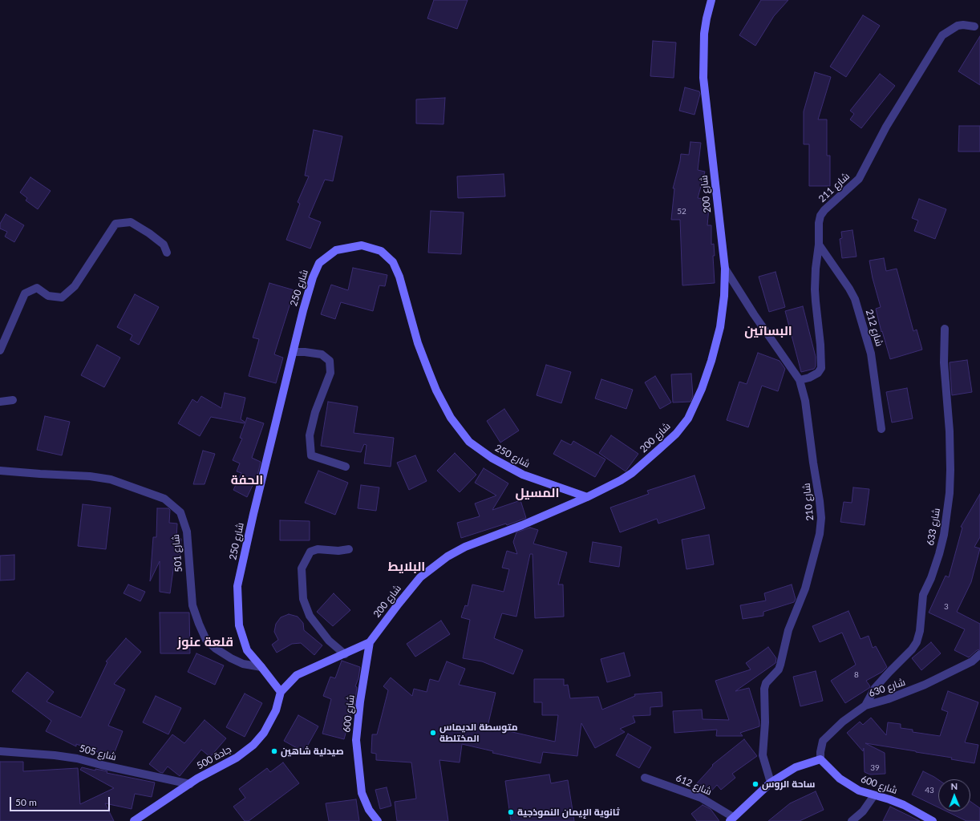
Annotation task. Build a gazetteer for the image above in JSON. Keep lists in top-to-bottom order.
{
  "streets": {
    "main road": [
      "شارع 200",
      "شارع 250",
      "شارع 600",
      "جادة 500"
    ],
    "street": [
      "شارع 211",
      "شارع 212",
      "شارع 210",
      "شارع 633",
      "شارع 501",
      "شارع 630",
      "شارع 505",
      "شارع 612"
    ]
  },
  "crossings": [
    ["شارع 211", "شارع 212"],
    ["شارع 211", "شارع 210"],
    ["شارع 200", "شارع 250"],
    ["شارع 200", "شارع 210"],
    ["شارع 200", "شارع 600"],
    ["شارع 200", "جادة 500"],
    ["شارع 250", "شارع 501"],
    ["شارع 250", "جادة 500"],
    ["شارع 633", "شارع 630"],
    ["شارع 630", "شارع 600"],
    ["شارع 505", "جادة 500"]
  ],
  "districts": [
    "البساتين",
    "الحفة",
    "المسيل",
    "البلايط",
    "قلعة عنوز"
  ],
  "places": [
    "متوسطة الديماس المختلطة",
    "صيدلية شاهين",
    "ساحة الروس",
    "ثانوية الإيمان النموذجية"
  ],
  "house_numbers": [
    "52",
    "3",
    "8",
    "39",
    "43"
  ],
  "scale_bar": "50 m",
  "north": "top"
}
